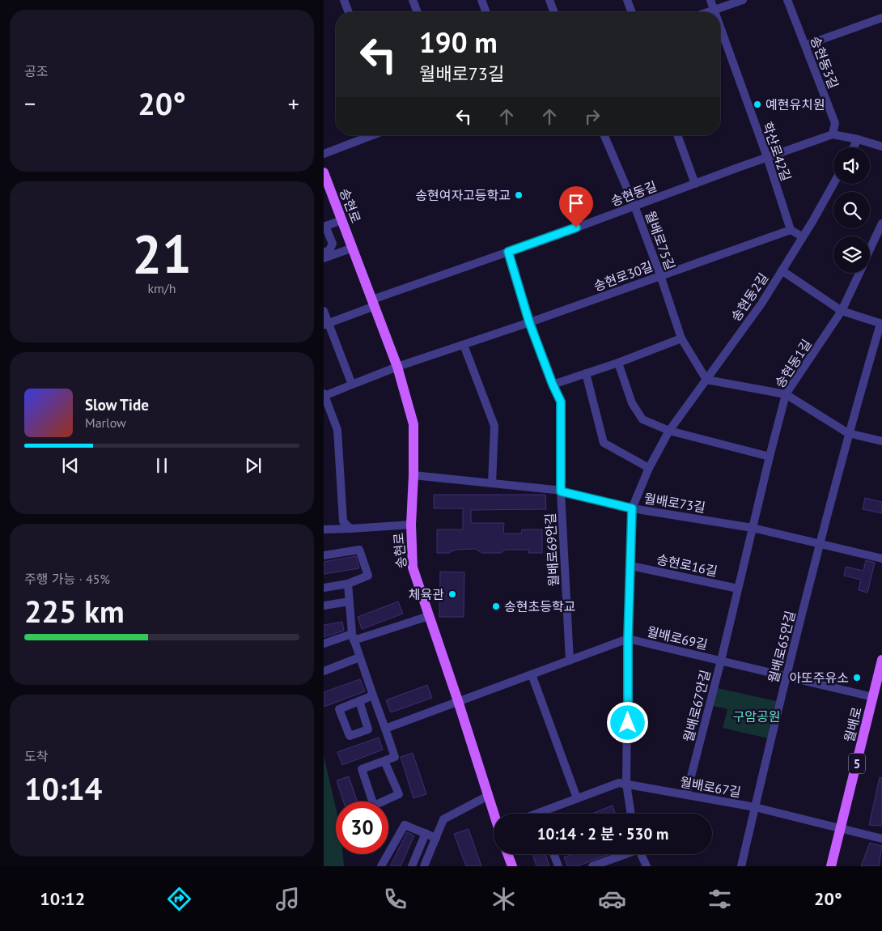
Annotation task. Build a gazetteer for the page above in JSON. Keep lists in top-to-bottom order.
{
  "streets": {
    "main road": ["송현로", "월배로", "5"],
    "street": [
      "송현동3길",
      "학산로42길",
      "송현동길",
      "월배로75길",
      "송현로30길",
      "송현동2길",
      "송현동1길",
      "월배로73길",
      "월배로69안길",
      "송현로16길",
      "월배로69길",
      "월배로65안길",
      "월배로67안길",
      "월배로67길"
    ]
  },
  "crossings": [
    ["송현동3길", "송현동길"],
    ["학산로42길", "송현동길"],
    ["학산로42길", "송현로30길"],
    ["송현동길", "송현로"],
    ["송현동길", "월배로75길"],
    ["송현동길", "월배로69안길"],
    ["송현로", "송현로30길"],
    ["송현로", "월배로73길"],
    ["송현로", "월배로69길"],
    ["월배로75길", "송현로30길"],
    ["월배로75길", "송현동2길"],
    ["송현로30길", "월배로69안길"],
    ["송현동2길", "월배로73길"],
    ["송현동1길", "월배로73길"],
    ["송현동1길", "월배로67안길"],
    ["월배로73길", "월배로69안길"],
    ["월배로73길", "월배로65안길"],
    ["월배로73길", "월배로67안길"],
    ["월배로69안길", "월배로69길"],
    ["송현로16길", "월배로67안길"],
    ["월배로69길", "월배로65안길"],
    ["월배로69길", "월배로67안길"],
    ["월배로69길", "월배로"],
    ["월배로65안길", "월배로67길"],
    ["월배로67안길", "월배로67길"],
    ["월배로", "월배로67길"]
  ],
  "parks": ["구암공원"],
  "places": [
    "예현유치원",
    "송현여자고등학교",
    "체육관",
    "송현초등학교",
    "아또주유소"
  ],
  "page": {
    "tile": [
      "공조",
      ["21", "km/h"],
      ["주행 가능 · 45%", "225 km"],
      ["도착", "10:14"]
    ],
    "turn": ["190 m", "월배로73길"],
    "heat": ["−", "20°", "+"],
    "song": ["Slow Tide", "Marlow"],
    "limit": "30",
    "trip": "10:14 · 2 분 · 530 m",
    "tabs": ["10:12", "20°"]
  }
}
